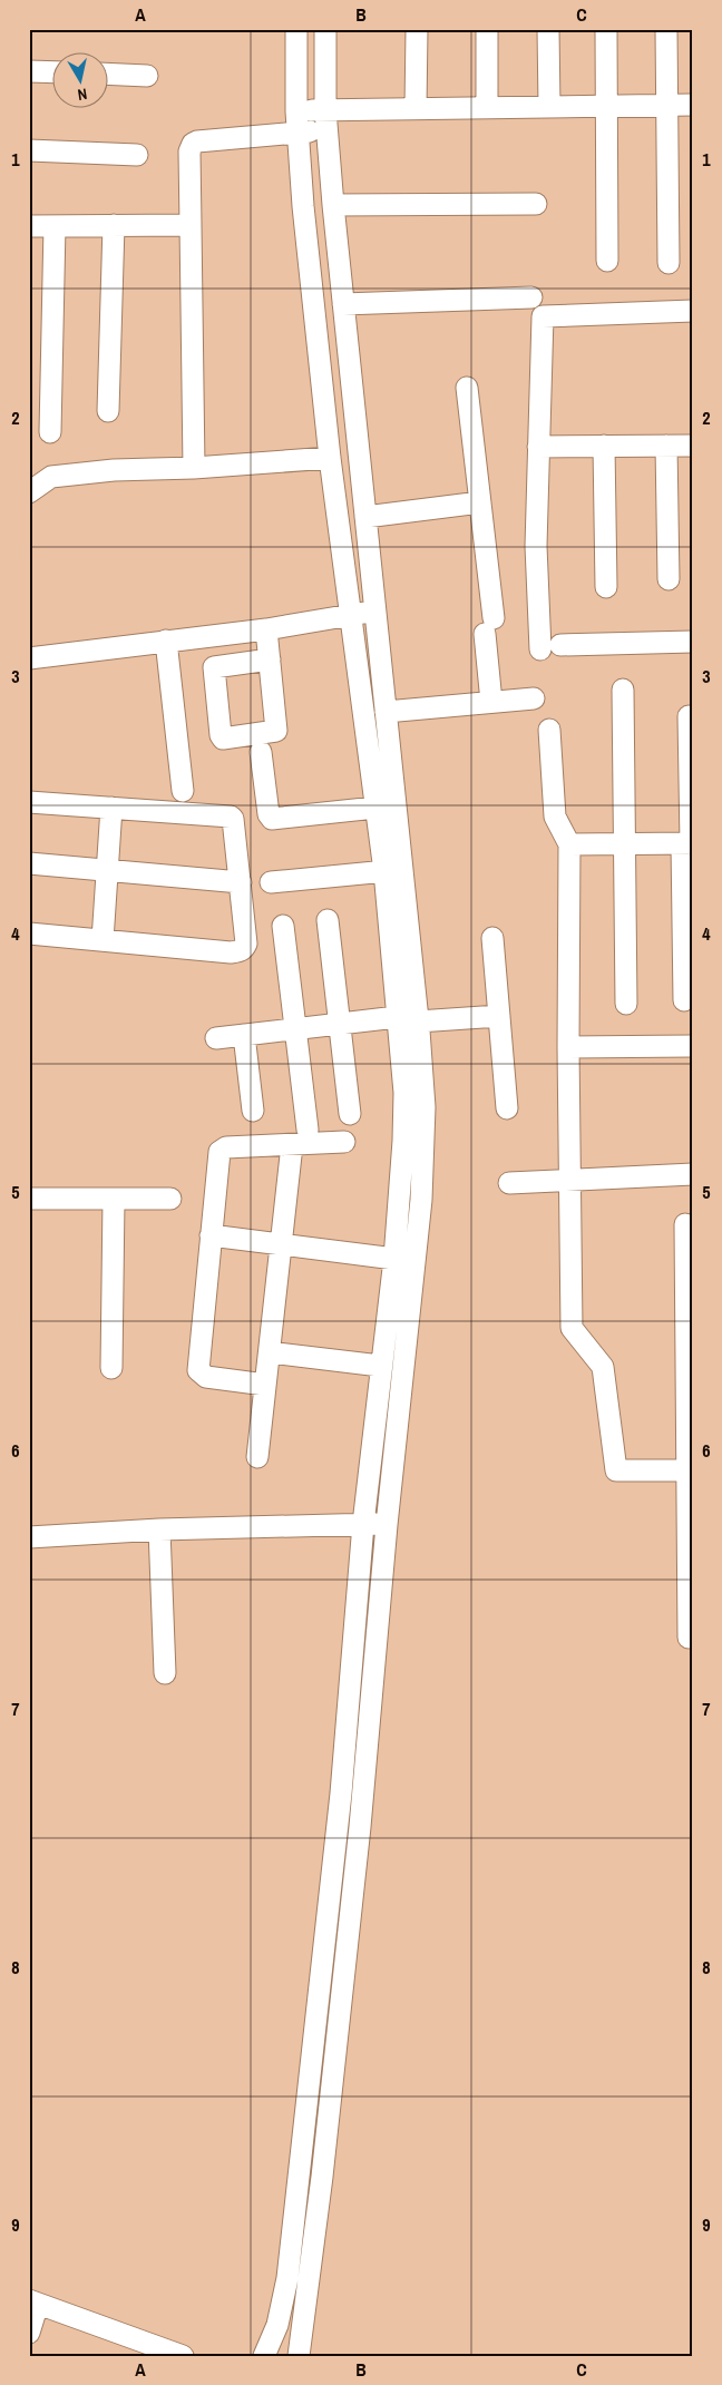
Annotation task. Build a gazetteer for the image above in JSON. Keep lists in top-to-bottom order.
{
  "north": "bottom",
  "grid": {
    "columns": ["A", "B", "C"],
    "rows": [
      "1",
      "2",
      "3",
      "4",
      "5",
      "6",
      "7",
      "8",
      "9"
    ]
  }
}
